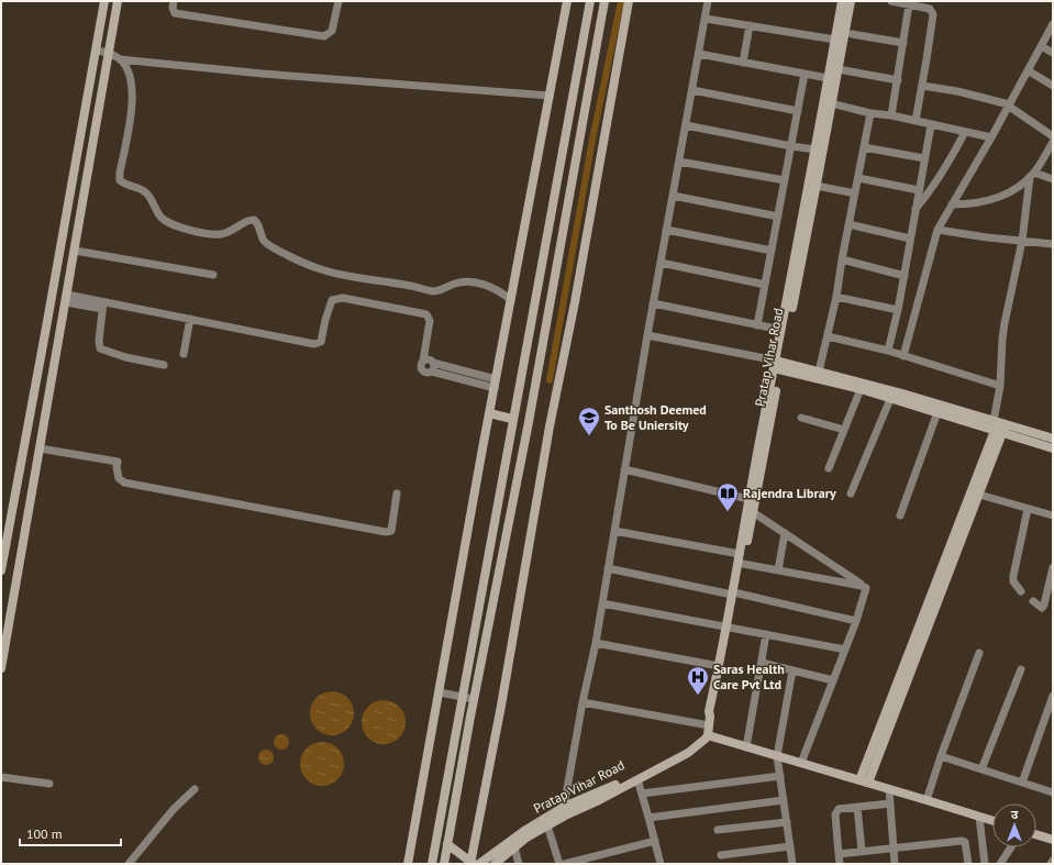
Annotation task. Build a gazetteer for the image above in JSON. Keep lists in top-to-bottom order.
{
  "streets": {
    "street": ["Pratap Vihar Road"]
  },
  "places": {
    "school or university": ["Santhosh Deemed To Be Uniersity"],
    "library": ["Rajendra Library"],
    "hospital": ["Saras Health Care Pvt Ltd"]
  },
  "scale_bar": "100 m",
  "north": "top"
}
